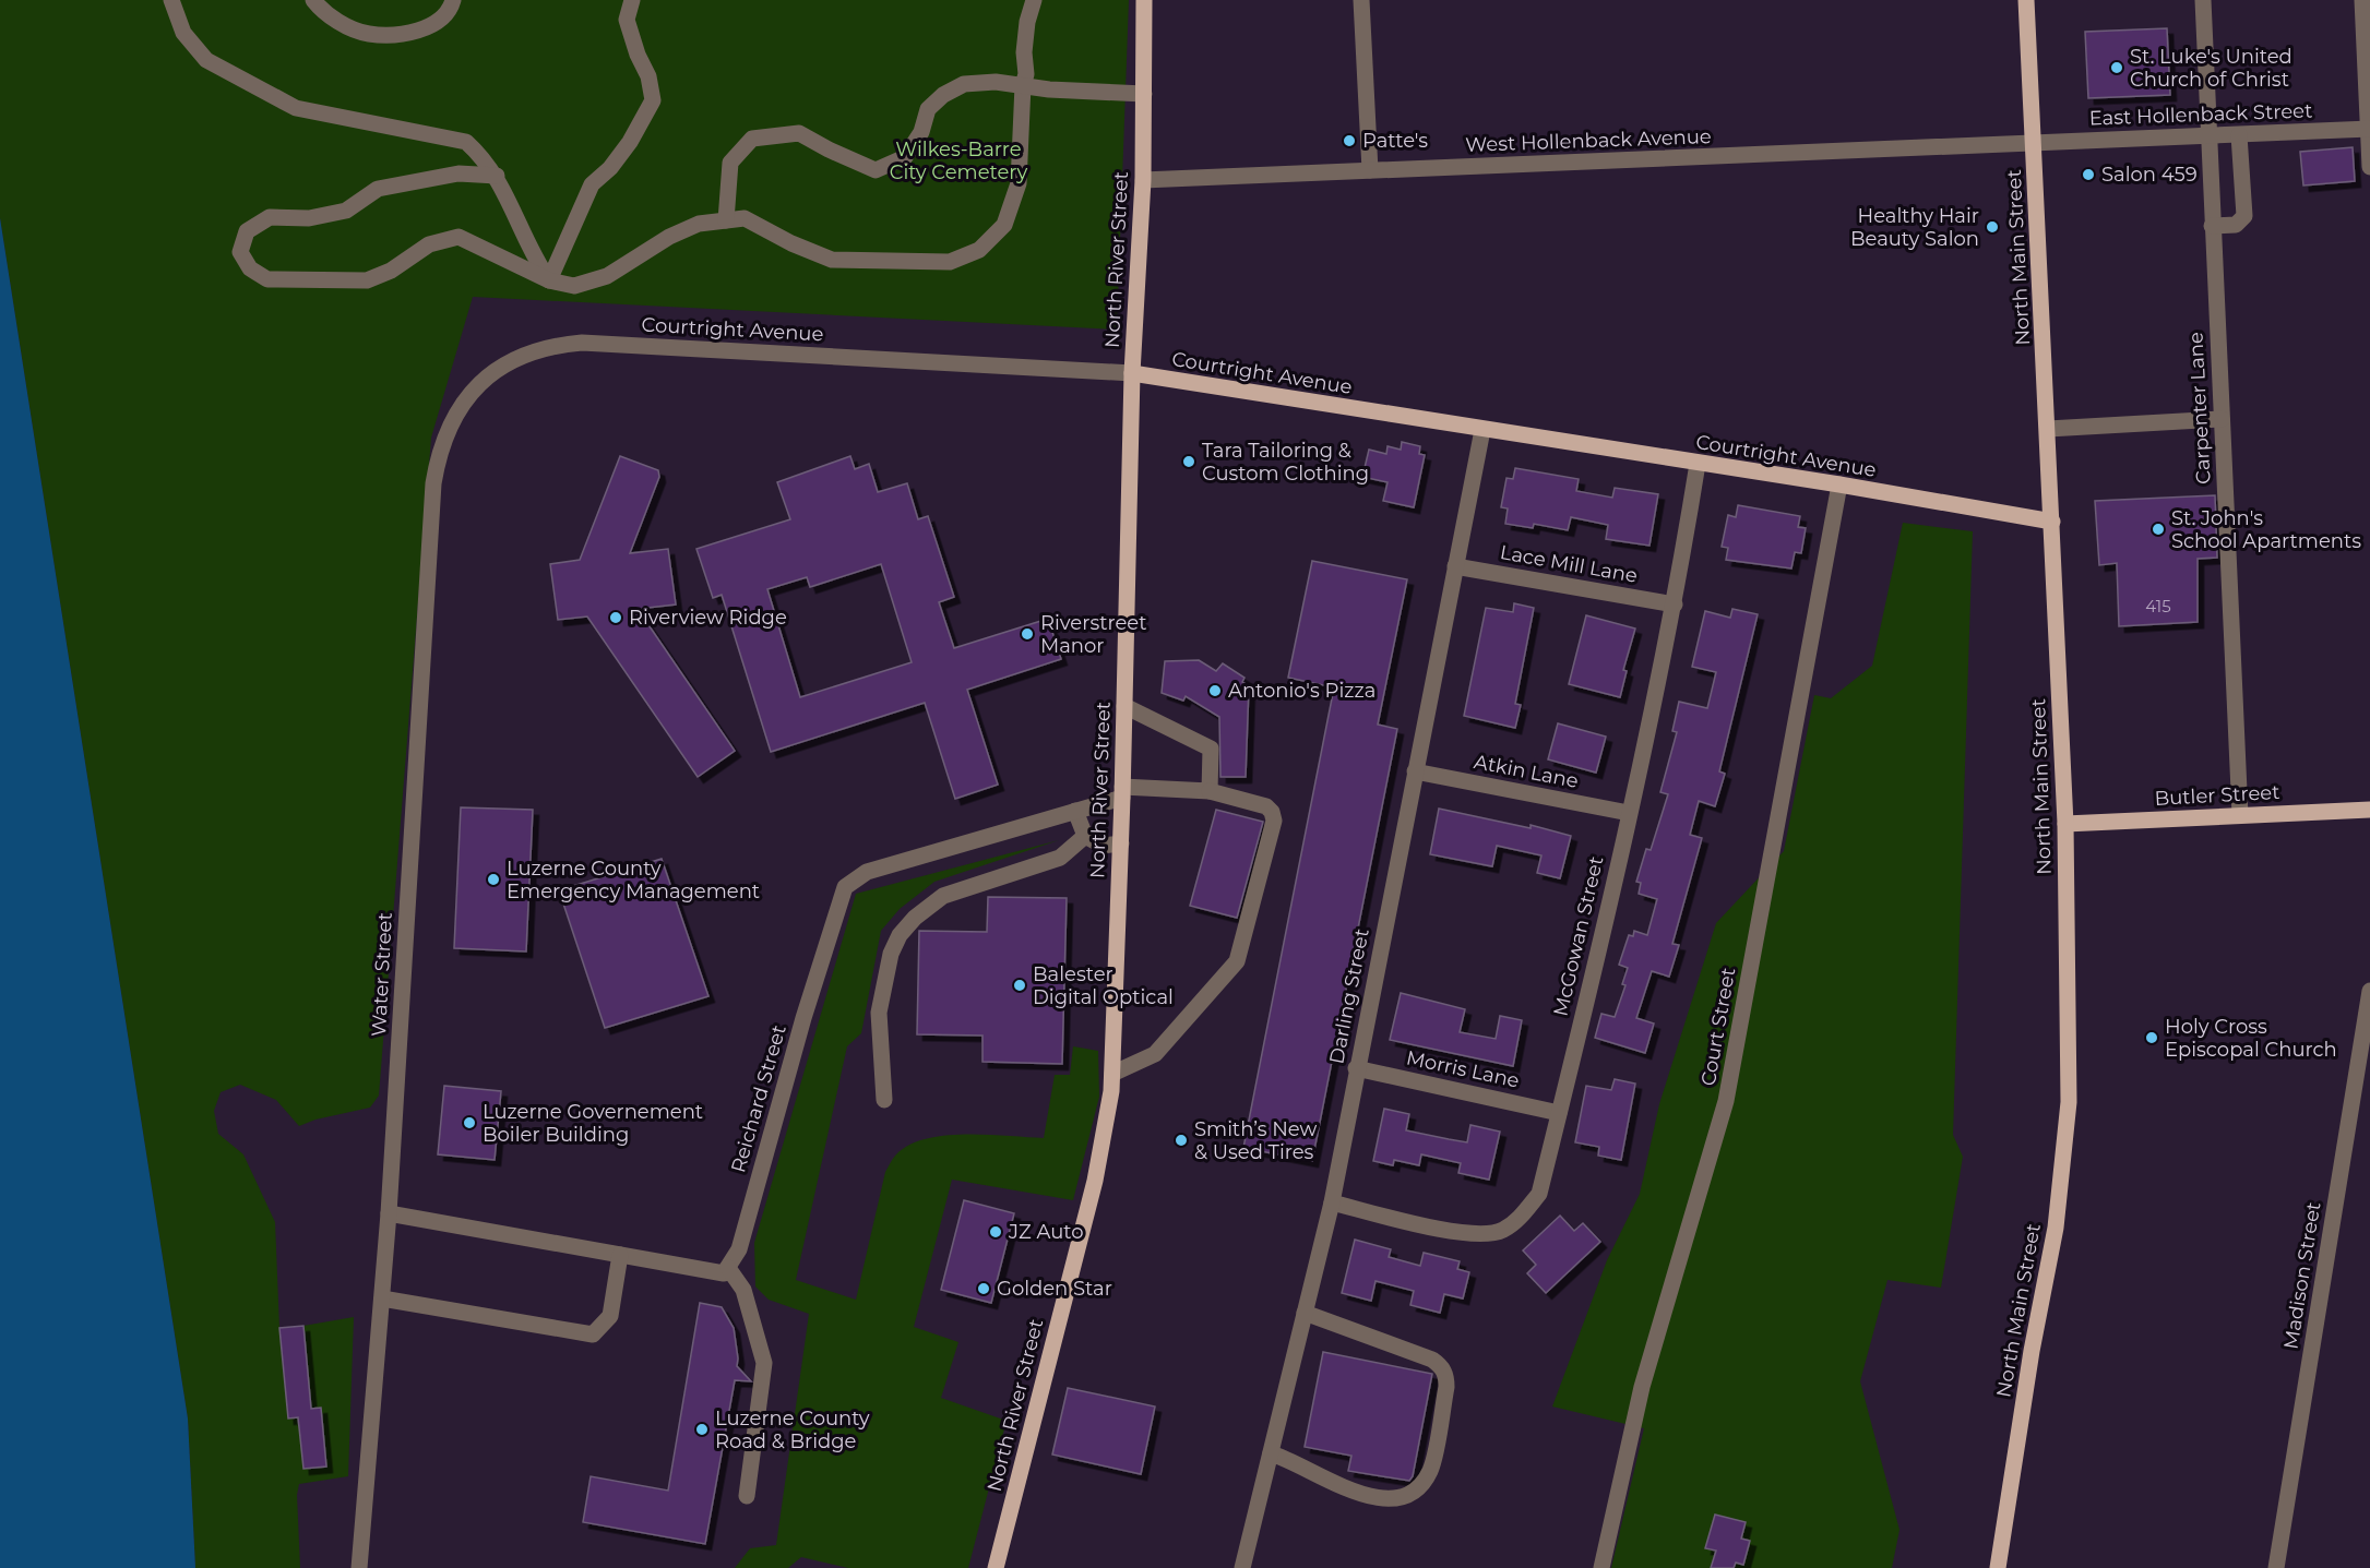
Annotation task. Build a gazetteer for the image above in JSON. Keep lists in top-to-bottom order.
{
  "streets": {
    "main road": [
      "North Main Street",
      "North River Street",
      "Courtright Avenue",
      "Butler Street"
    ],
    "street": [
      "East Hollenback Street",
      "West Hollenback Avenue",
      "Carpenter Lane",
      "Lace Mill Lane",
      "Atkin Lane",
      "McGowan Street",
      "Water Street",
      "Darling Street",
      "Court Street",
      "Morris Lane",
      "Reichard Street",
      "Madison Street"
    ]
  },
  "crossings": [
    ["East Hollenback Street", "West Hollenback Avenue"],
    ["East Hollenback Street", "North Main Street"],
    ["East Hollenback Street", "Carpenter Lane"],
    ["West Hollenback Avenue", "North Main Street"],
    ["West Hollenback Avenue", "North River Street"],
    ["North Main Street", "Courtright Avenue"],
    ["North Main Street", "Butler Street"],
    ["North River Street", "Courtright Avenue"],
    ["North River Street", "Reichard Street"],
    ["Courtright Avenue", "McGowan Street"],
    ["Courtright Avenue", "Water Street"],
    ["Courtright Avenue", "Darling Street"],
    ["Courtright Avenue", "Court Street"],
    ["Carpenter Lane", "Butler Street"],
    ["Lace Mill Lane", "McGowan Street"],
    ["Lace Mill Lane", "Darling Street"],
    ["Atkin Lane", "McGowan Street"],
    ["Atkin Lane", "Darling Street"],
    ["McGowan Street", "Darling Street"],
    ["McGowan Street", "Morris Lane"],
    ["Darling Street", "Morris Lane"]
  ],
  "parks": ["Wilkes-Barre City Cemetery"],
  "places": [
    "St. Luke's United Church of Christ",
    "Patte's",
    "Salon 459",
    "Healthy Hair Beauty Salon",
    "Tara Tailoring & Custom Clothing",
    "St. John's School Apartments",
    "Riverview Ridge",
    "Riverstreet Manor",
    "Antonio's Pizza",
    "Luzerne County Emergency Management",
    "Balester Digital Optical",
    "Holy Cross Episcopal Church",
    "Luzerne Governement Boiler Building",
    "Smith’s New & Used Tires",
    "JZ Auto",
    "Golden Star",
    "Luzerne County Road & Bridge"
  ],
  "house_numbers": ["415"]
}
